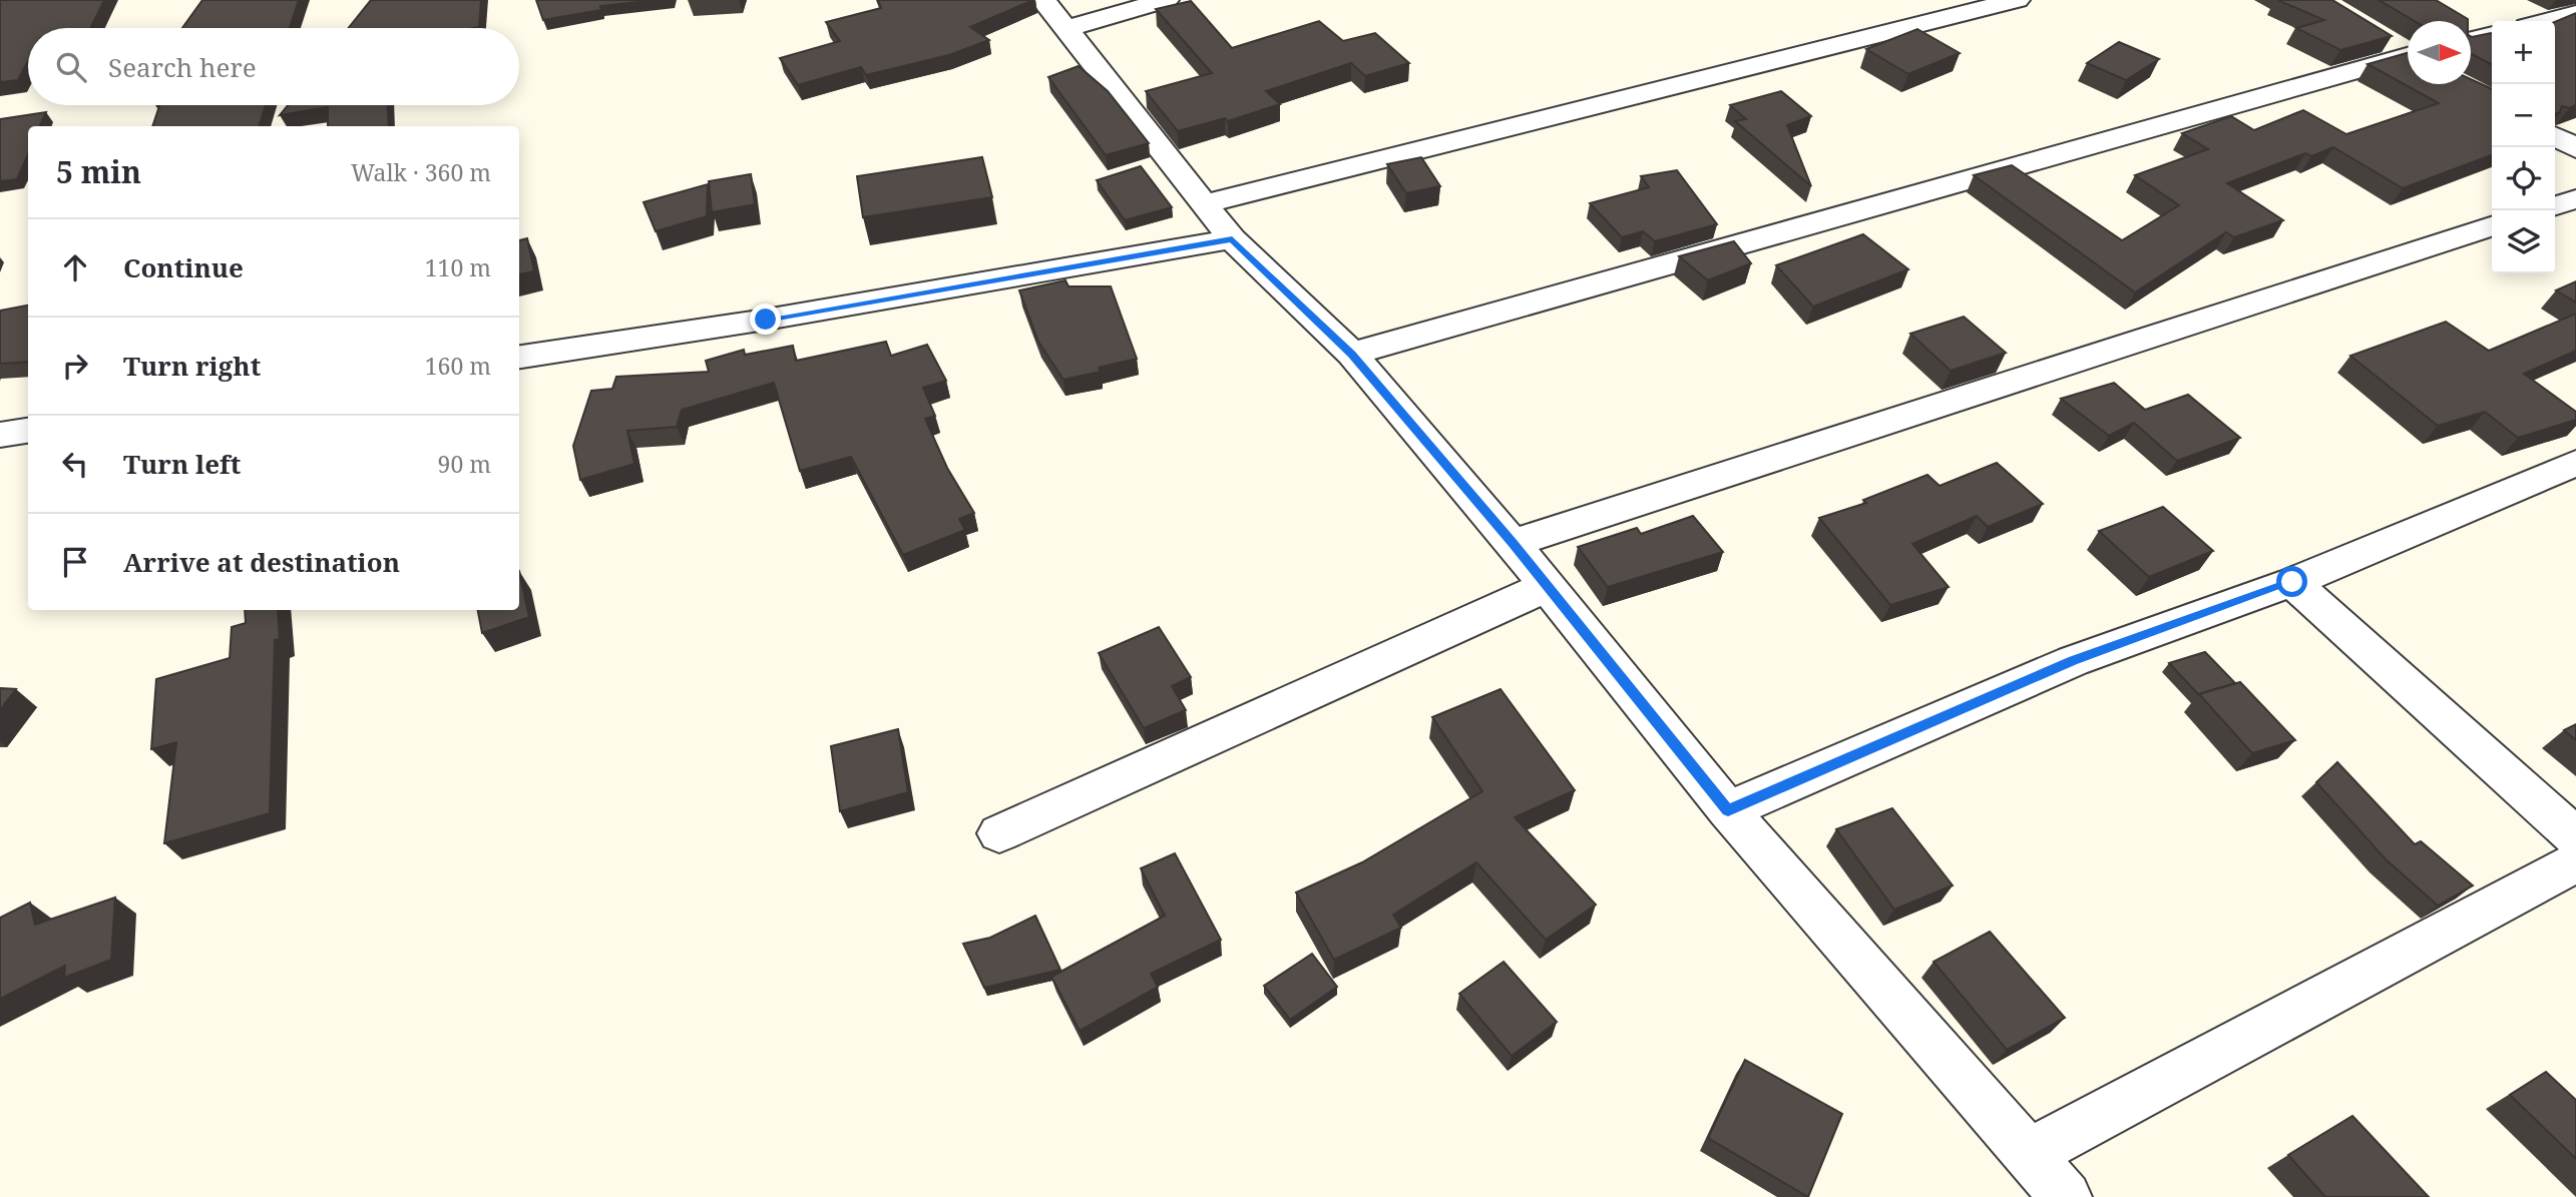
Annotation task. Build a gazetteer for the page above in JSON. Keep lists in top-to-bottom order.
{
  "north": "right",
  "page": {
    "map_buttons": ["+", "−"],
    "search": "Search here",
    "heading": ["5 min", "Walk · 360 m"],
    "list": [
      ["Continue", "110 m"],
      ["Turn right", "160 m"],
      ["Turn left", "90 m"],
      "Arrive at destination"
    ]
  }
}
